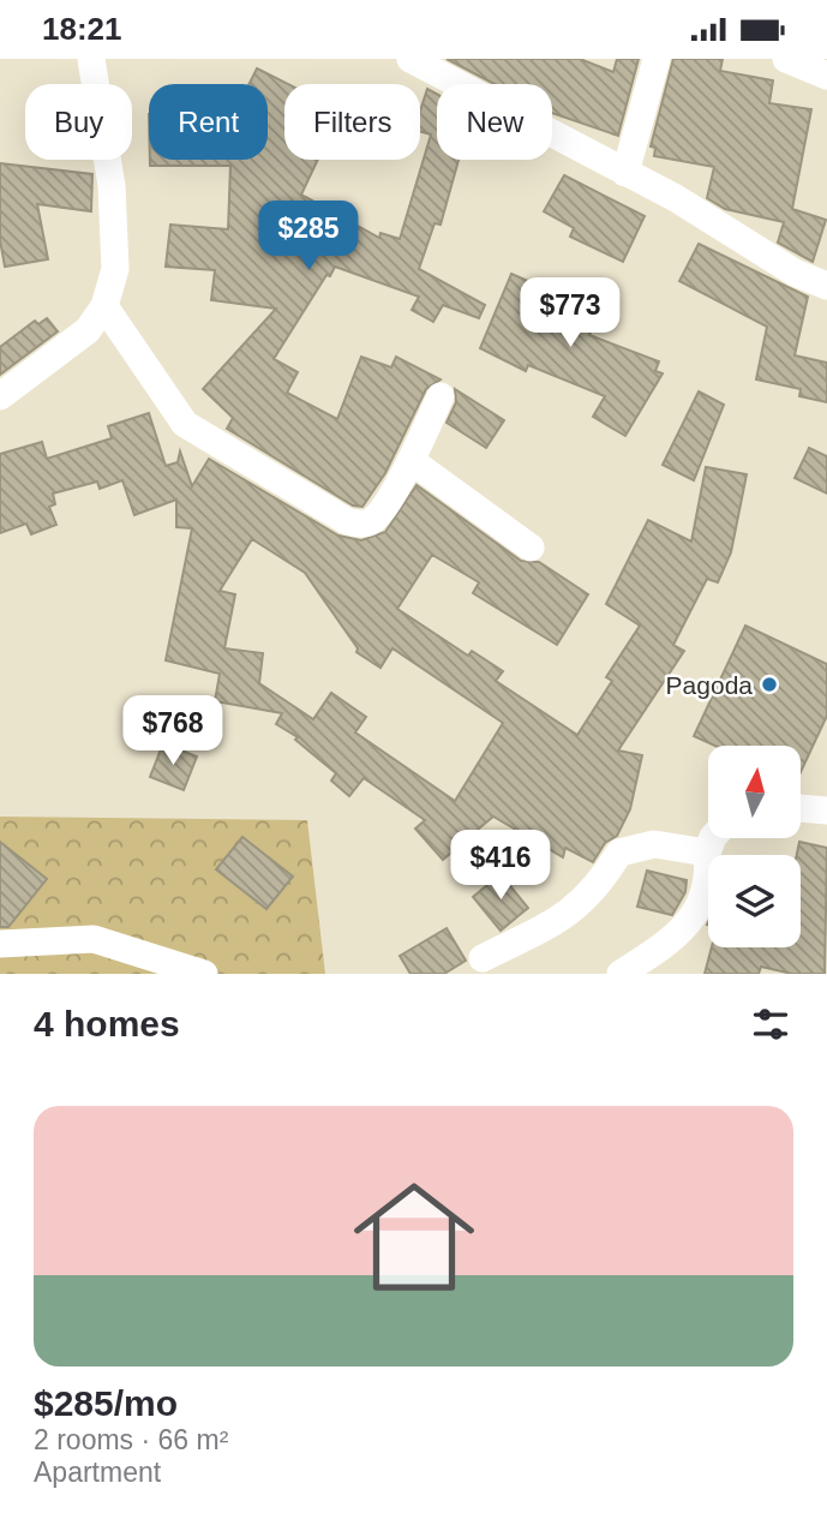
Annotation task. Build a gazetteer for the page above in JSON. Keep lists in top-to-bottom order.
{
  "places": ["Pagoda"],
  "north": "top",
  "page": {
    "status": "18:21",
    "chip": [
      "Buy",
      "Rent",
      "Filters",
      "New"
    ],
    "price": [
      "$285",
      "$773",
      "$768",
      "$416"
    ],
    "heading": "4 homes",
    "list": [
      {
        "name": "$285/mo",
        "note": "2 rooms · 66 m² · Apartment"
      }
    ]
  }
}
